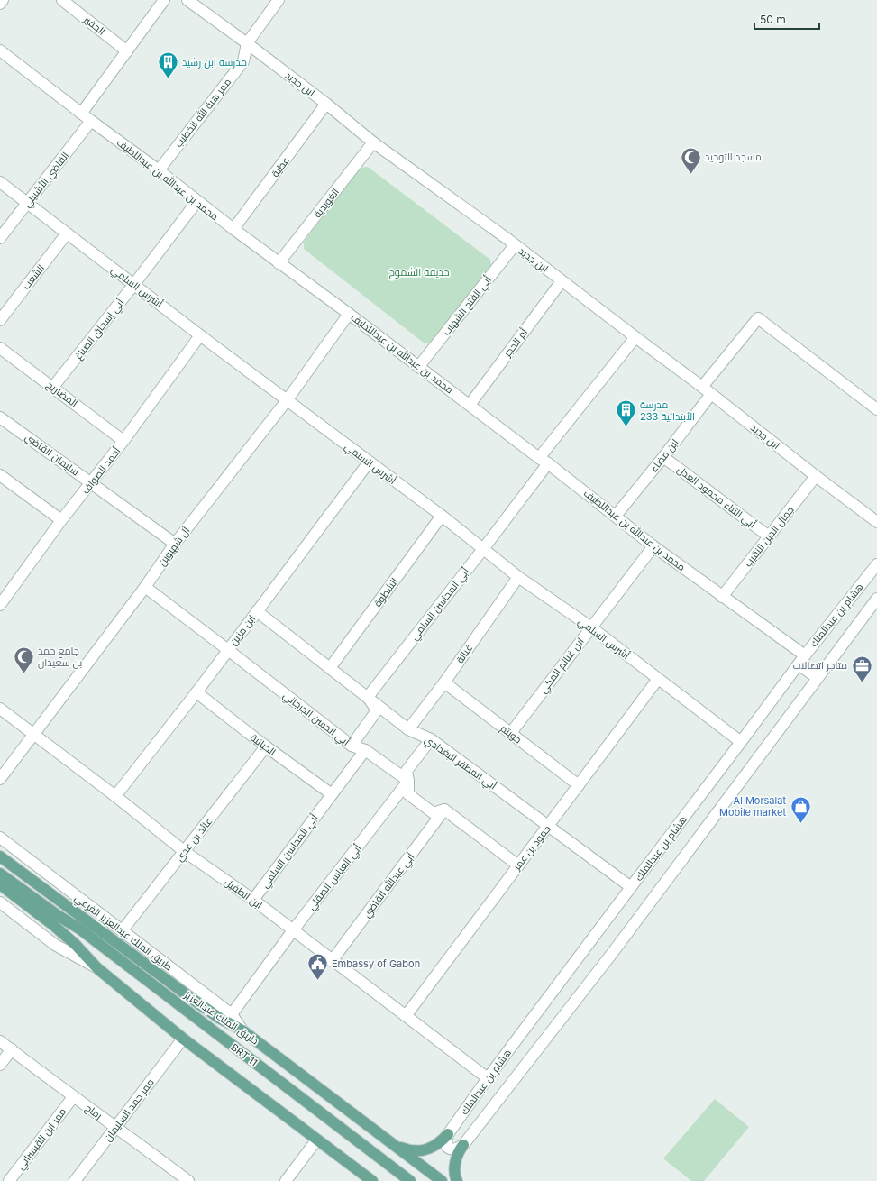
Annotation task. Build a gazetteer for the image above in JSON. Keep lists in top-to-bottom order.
{
  "streets": {
    "main road": ["طريق الملك عبدالعزيز", "BRT 11"],
    "street": [
      "الحفير",
      "ابن جديد",
      "ممر هبة الله الخطيب",
      "عطية",
      "القاضي الأشبيلي",
      "محمد بن عبدالله بن عبداللطيف",
      "الغويدية",
      "الشعب",
      "أشرس السلمي",
      "أبي الفتح الشهاب",
      "أبي إسحاق الصباغ",
      "أم الحجر",
      "المضاريح",
      "سليمان القاضي",
      "ابن مضاء",
      "أحمد الصواف",
      "أبي الثناء محمود العدل",
      "جمال الدين النقيب",
      "آل شهيوين",
      "الشطوة",
      "أبي المحاسن السلمي",
      "هشام بن عبدالملك",
      "ابن مزين",
      "غيانة",
      "ابن غنائم المكي",
      "أبي الحسن الجرجاني",
      "خويتم",
      "الحبانية",
      "أبي المظفر البغدادي",
      "عائذ بن عدي",
      "حمود بن عمر",
      "أبي العباس الصقلي",
      "أبي عبدالله القاضي",
      "ابن الطفيل",
      "طريق الملك عبدالعزيز الفرعي",
      "ممر حمد السليمان",
      "رماح",
      "ممر ابن القيسراني"
    ]
  },
  "crossings": [
    ["ابن جديد", "ممر هبة الله الخطيب"],
    ["ابن جديد", "عطية"],
    ["ابن جديد", "الغويدية"],
    ["ابن جديد", "أبي الفتح الشهاب"],
    ["ابن جديد", "أم الحجر"],
    ["ابن جديد", "ابن مضاء"],
    ["ابن جديد", "جمال الدين النقيب"],
    ["ابن جديد", "أبي المحاسن السلمي"],
    ["ممر هبة الله الخطيب", "محمد بن عبدالله بن عبداللطيف"],
    ["عطية", "محمد بن عبدالله بن عبداللطيف"],
    ["القاضي الأشبيلي", "محمد بن عبدالله بن عبداللطيف"],
    ["القاضي الأشبيلي", "أشرس السلمي"],
    ["محمد بن عبدالله بن عبداللطيف", "الغويدية"],
    ["محمد بن عبدالله بن عبداللطيف", "أبي الفتح الشهاب"],
    ["محمد بن عبدالله بن عبداللطيف", "أبي إسحاق الصباغ"],
    ["محمد بن عبدالله بن عبداللطيف", "أم الحجر"],
    ["محمد بن عبدالله بن عبداللطيف", "ابن مضاء"],
    ["محمد بن عبدالله بن عبداللطيف", "جمال الدين النقيب"],
    ["محمد بن عبدالله بن عبداللطيف", "آل شهيوين"],
    ["محمد بن عبدالله بن عبداللطيف", "أبي المحاسن السلمي"],
    ["محمد بن عبدالله بن عبداللطيف", "هشام بن عبدالملك"],
    ["محمد بن عبدالله بن عبداللطيف", "ابن غنائم المكي"],
    ["الشعب", "أشرس السلمي"],
    ["أشرس السلمي", "أبي إسحاق الصباغ"],
    ["أشرس السلمي", "أحمد الصواف"],
    ["أشرس السلمي", "آل شهيوين"],
    ["أشرس السلمي", "الشطوة"],
    ["أشرس السلمي", "أبي المحاسن السلمي"],
    ["أشرس السلمي", "هشام بن عبدالملك"],
    ["أشرس السلمي", "ابن مزين"],
    ["أشرس السلمي", "غيانة"],
    ["أشرس السلمي", "ابن غنائم المكي"],
    ["أشرس السلمي", "حمود بن عمر"],
    ["أبي إسحاق الصباغ", "المضاريح"],
    ["المضاريح", "أحمد الصواف"],
    ["سليمان القاضي", "أحمد الصواف"],
    ["سليمان القاضي", "آل شهيوين"],
    ["ابن مضاء", "أبي الثناء محمود العدل"],
    ["أبي الثناء محمود العدل", "جمال الدين النقيب"],
    ["آل شهيوين", "أبي الحسن الجرجاني"],
    ["آل شهيوين", "ابن الطفيل"],
    ["الشطوة", "أبي المظفر البغدادي"],
    ["أبي المحاسن السلمي", "أبي الحسن الجرجاني"],
    ["أبي المحاسن السلمي", "الحبانية"],
    ["أبي المحاسن السلمي", "أبي المظفر البغدادي"],
    ["أبي المحاسن السلمي", "ابن الطفيل"],
    ["هشام بن عبدالملك", "أبي المظفر البغدادي"],
    ["هشام بن عبدالملك", "ابن الطفيل"],
    ["ابن مزين", "أبي الحسن الجرجاني"],
    ["ابن مزين", "الحبانية"],
    ["ابن مزين", "أبي المظفر البغدادي"],
    ["ابن مزين", "ابن الطفيل"],
    ["غيانة", "خويتم"],
    ["غيانة", "أبي المظفر البغدادي"],
    ["ابن غنائم المكي", "خويتم"],
    ["أبي الحسن الجرجاني", "أبي العباس الصقلي"],
    ["خويتم", "حمود بن عمر"],
    ["الحبانية", "عائذ بن عدي"],
    ["أبي المظفر البغدادي", "حمود بن عمر"],
    ["أبي المظفر البغدادي", "أبي العباس الصقلي"],
    ["عائذ بن عدي", "ابن الطفيل"],
    ["عائذ بن عدي", "طريق الملك عبدالعزيز الفرعي"],
    ["حمود بن عمر", "ابن الطفيل"],
    ["أبي العباس الصقلي", "ابن الطفيل"],
    ["أبي العباس الصقلي", "طريق الملك عبدالعزيز الفرعي"],
    ["أبي عبدالله القاضي", "ابن الطفيل"],
    ["طريق الملك عبدالعزيز الفرعي", "طريق الملك عبدالعزيز"],
    ["طريق الملك عبدالعزيز", "BRT 11"],
    ["ممر حمد السليمان", "رماح"],
    ["رماح", "ممر ابن القيسراني"]
  ],
  "parks": ["حديقة الشموخ"],
  "places": {
    "building": ["مدرسة ابن رشيد", "مدرسة الأبتدائية 233"],
    "mosque": ["مسجد التوحيد", "جامع حمد بن سعيدان"],
    "office": ["متاجر اتصالات"],
    "shop": ["Al Morsalat Mobile market"],
    "public building": ["Embassy of Gabon"]
  },
  "scale_bar": "50 m"
}
